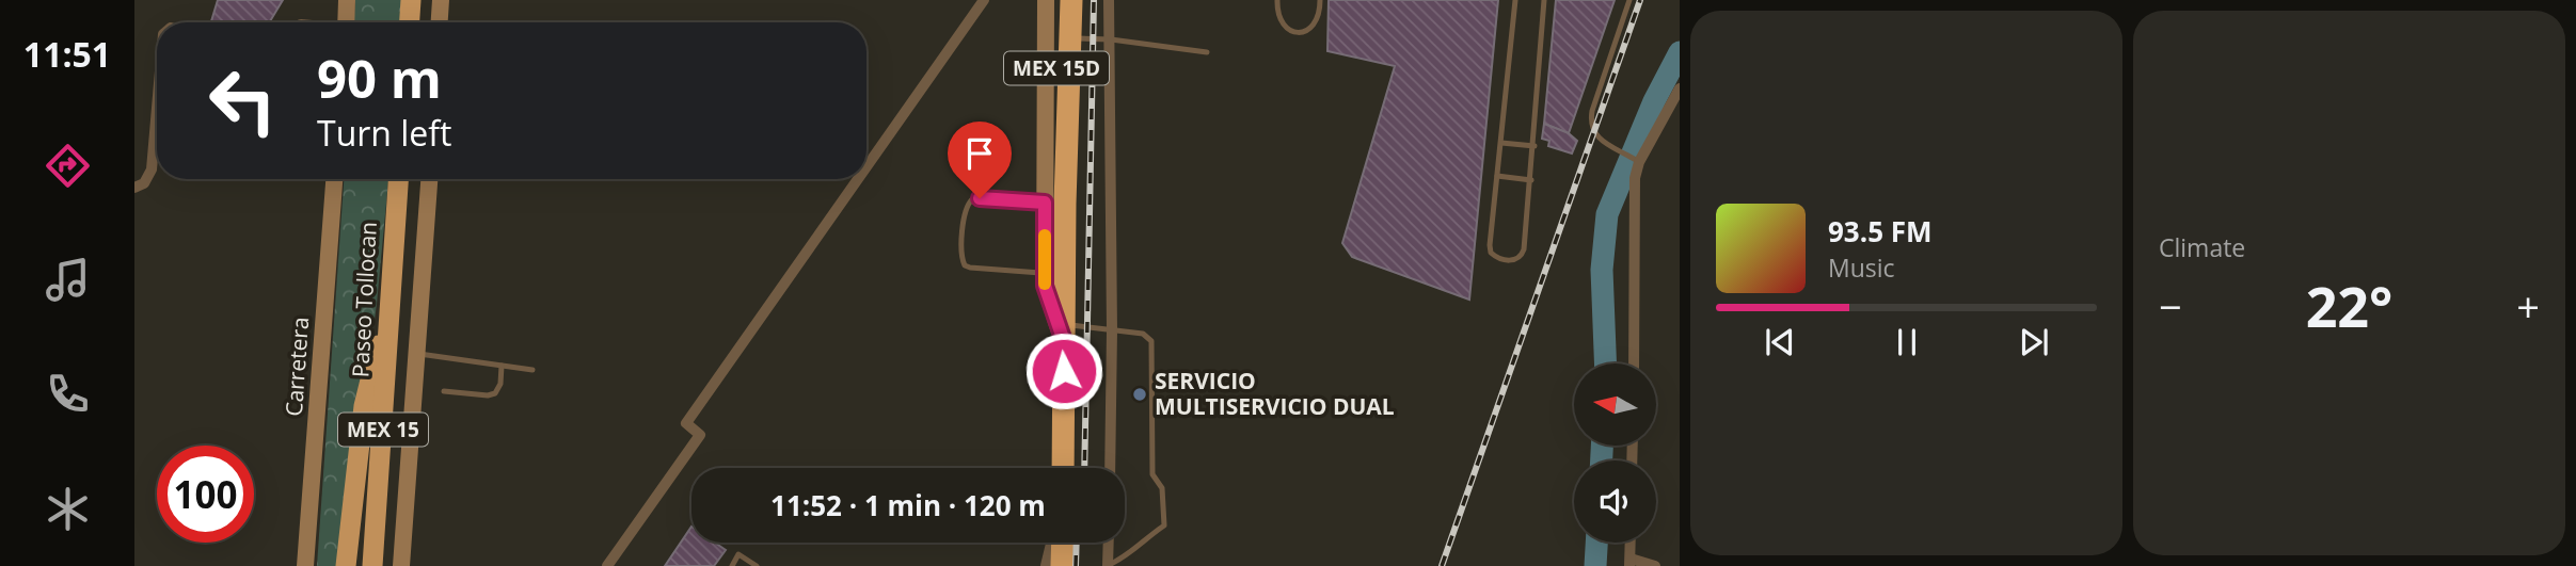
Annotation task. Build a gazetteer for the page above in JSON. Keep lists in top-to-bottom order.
{
  "streets": {
    "highway": ["MEX 15D", "Paseo Tollocan", "MEX 15"],
    "main road": ["Carretera"]
  },
  "places": ["SERVICIO MULTISERVICIO DUAL"],
  "north": "left",
  "page": {
    "tabs": "11:51",
    "tile": "Climate",
    "turn": ["90 m", "Turn left"],
    "song": ["93.5 FM", "Music"],
    "heat": ["−", "22°", "+"],
    "limit": "100",
    "trip": "11:52 · 1 min · 120 m"
  }
}
